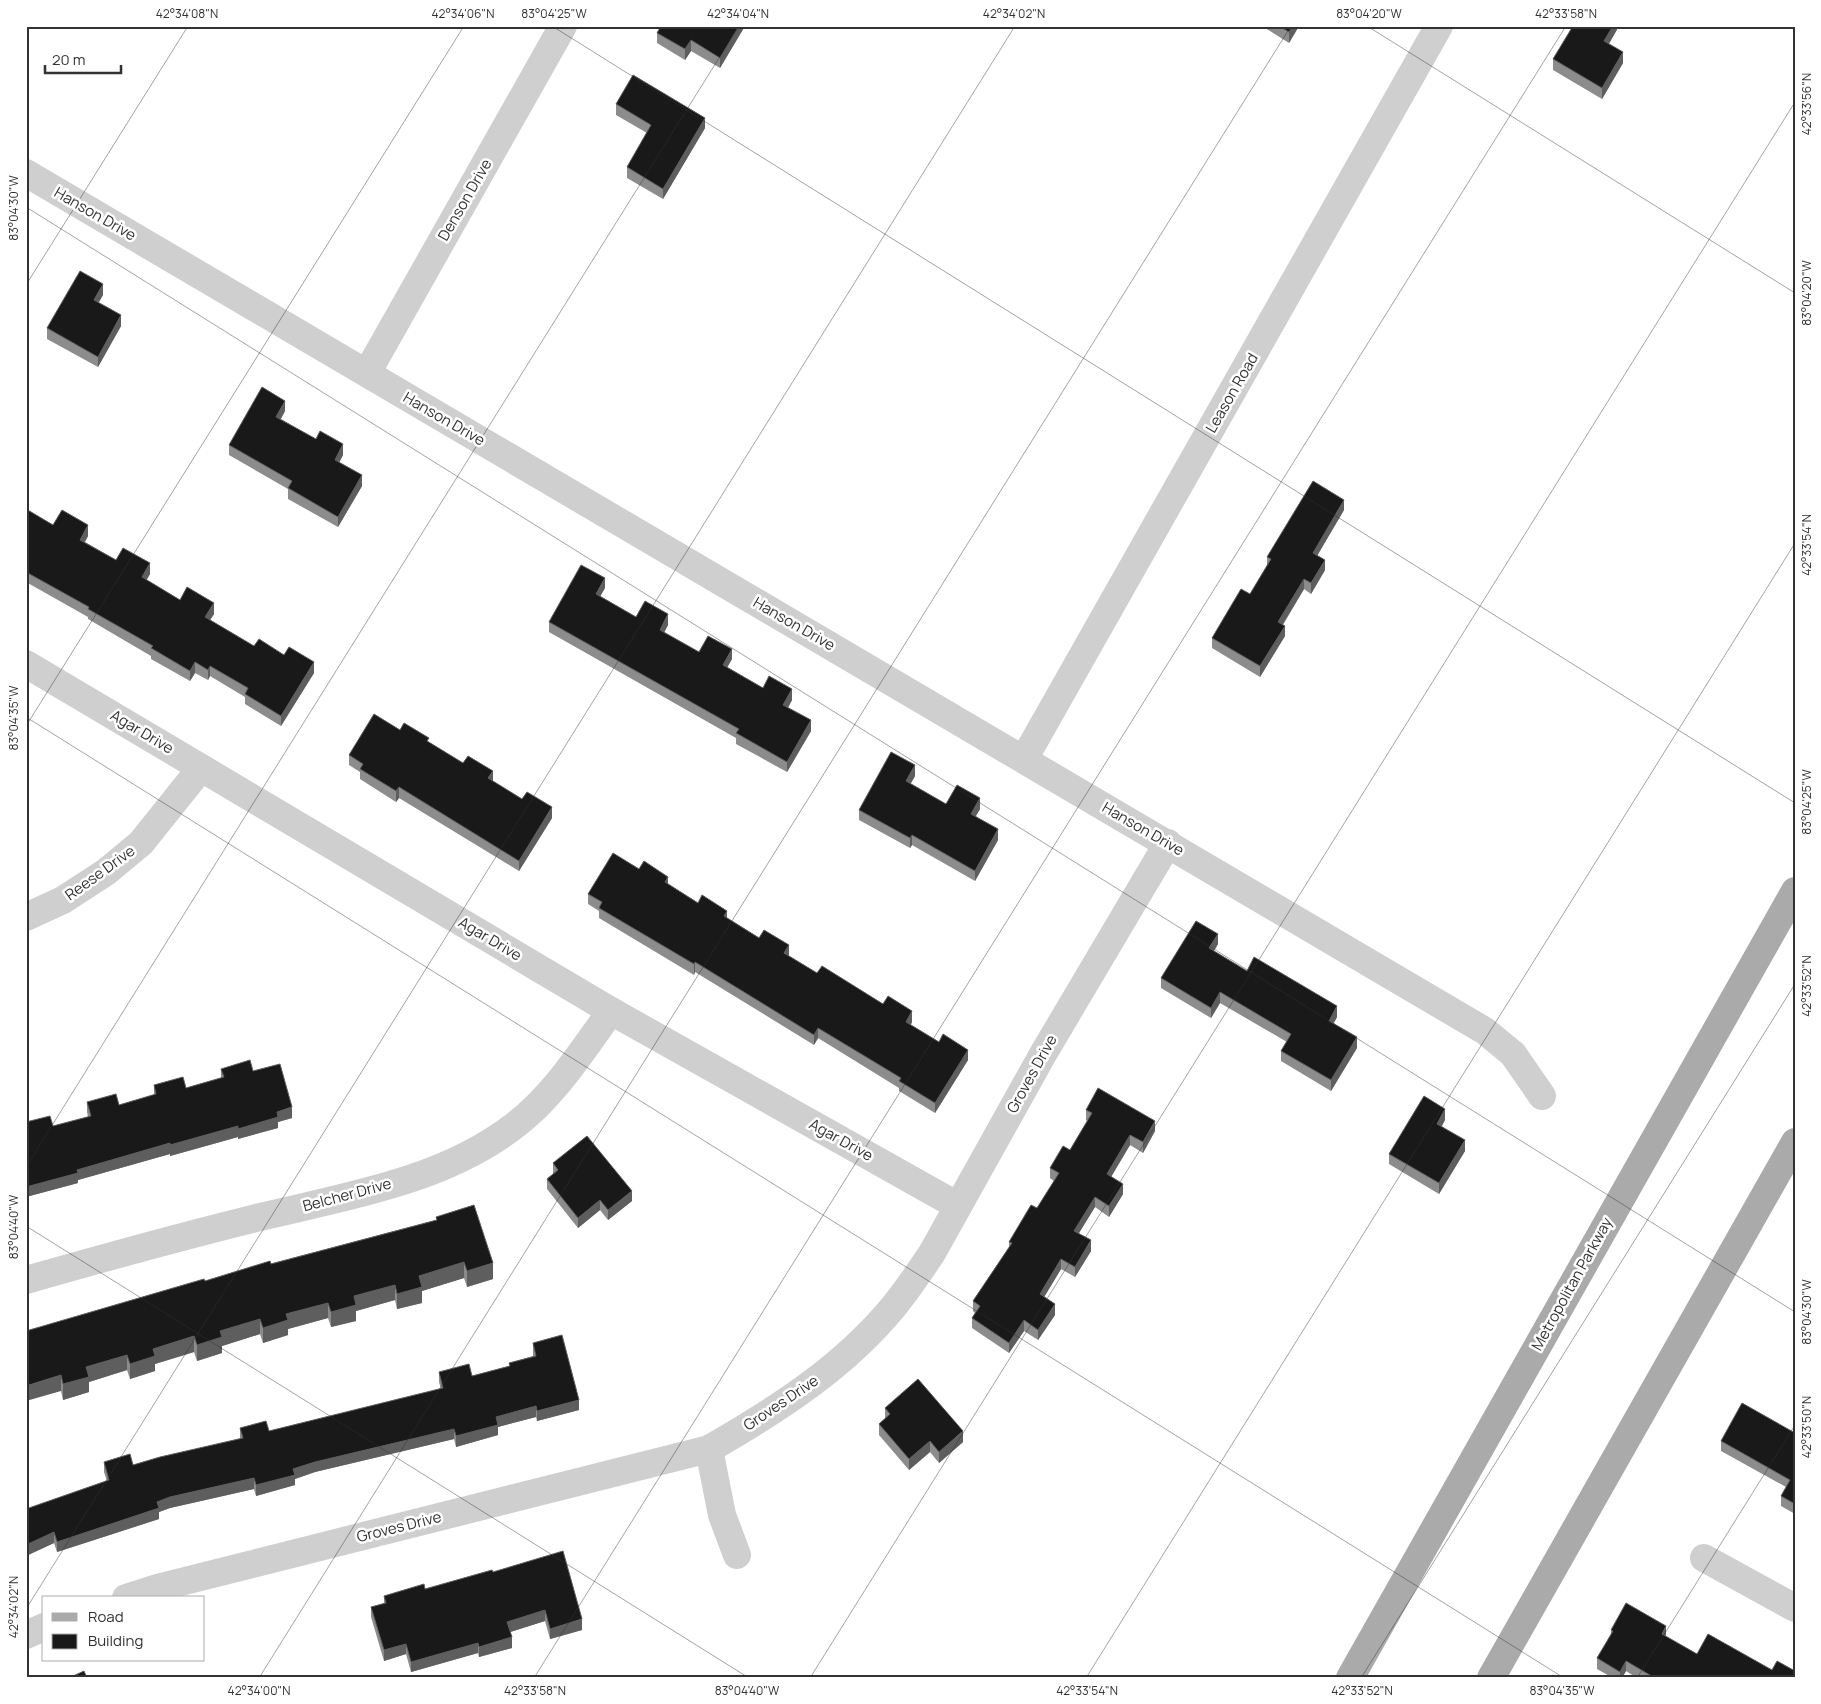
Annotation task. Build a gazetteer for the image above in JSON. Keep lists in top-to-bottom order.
{
  "streets": {
    "main road": ["Metropolitan Parkway"],
    "street": [
      "Denson Drive",
      "Hanson Drive",
      "Leason Road",
      "Agar Drive",
      "Reese Drive",
      "Groves Drive",
      "Belcher Drive"
    ]
  },
  "crossings": [
    ["Denson Drive", "Hanson Drive"],
    ["Hanson Drive", "Leason Road"],
    ["Hanson Drive", "Groves Drive"],
    ["Agar Drive", "Reese Drive"],
    ["Agar Drive", "Groves Drive"],
    ["Agar Drive", "Belcher Drive"]
  ],
  "legend": ["Road", "Building"],
  "scale_bar": "20 m",
  "coordinates": [
    "42°34'08\"N",
    "42°34'06\"N",
    "83°04'25\"W",
    "42°34'04\"N",
    "42°34'02\"N",
    "83°04'20\"W",
    "42°33'58\"N",
    "42°33'56\"N",
    "83°04'30\"W",
    "42°33'54\"N",
    "83°04'35\"W",
    "42°33'52\"N",
    "83°04'40\"W",
    "42°33'50\"N",
    "42°34'00\"N"
  ]
}
